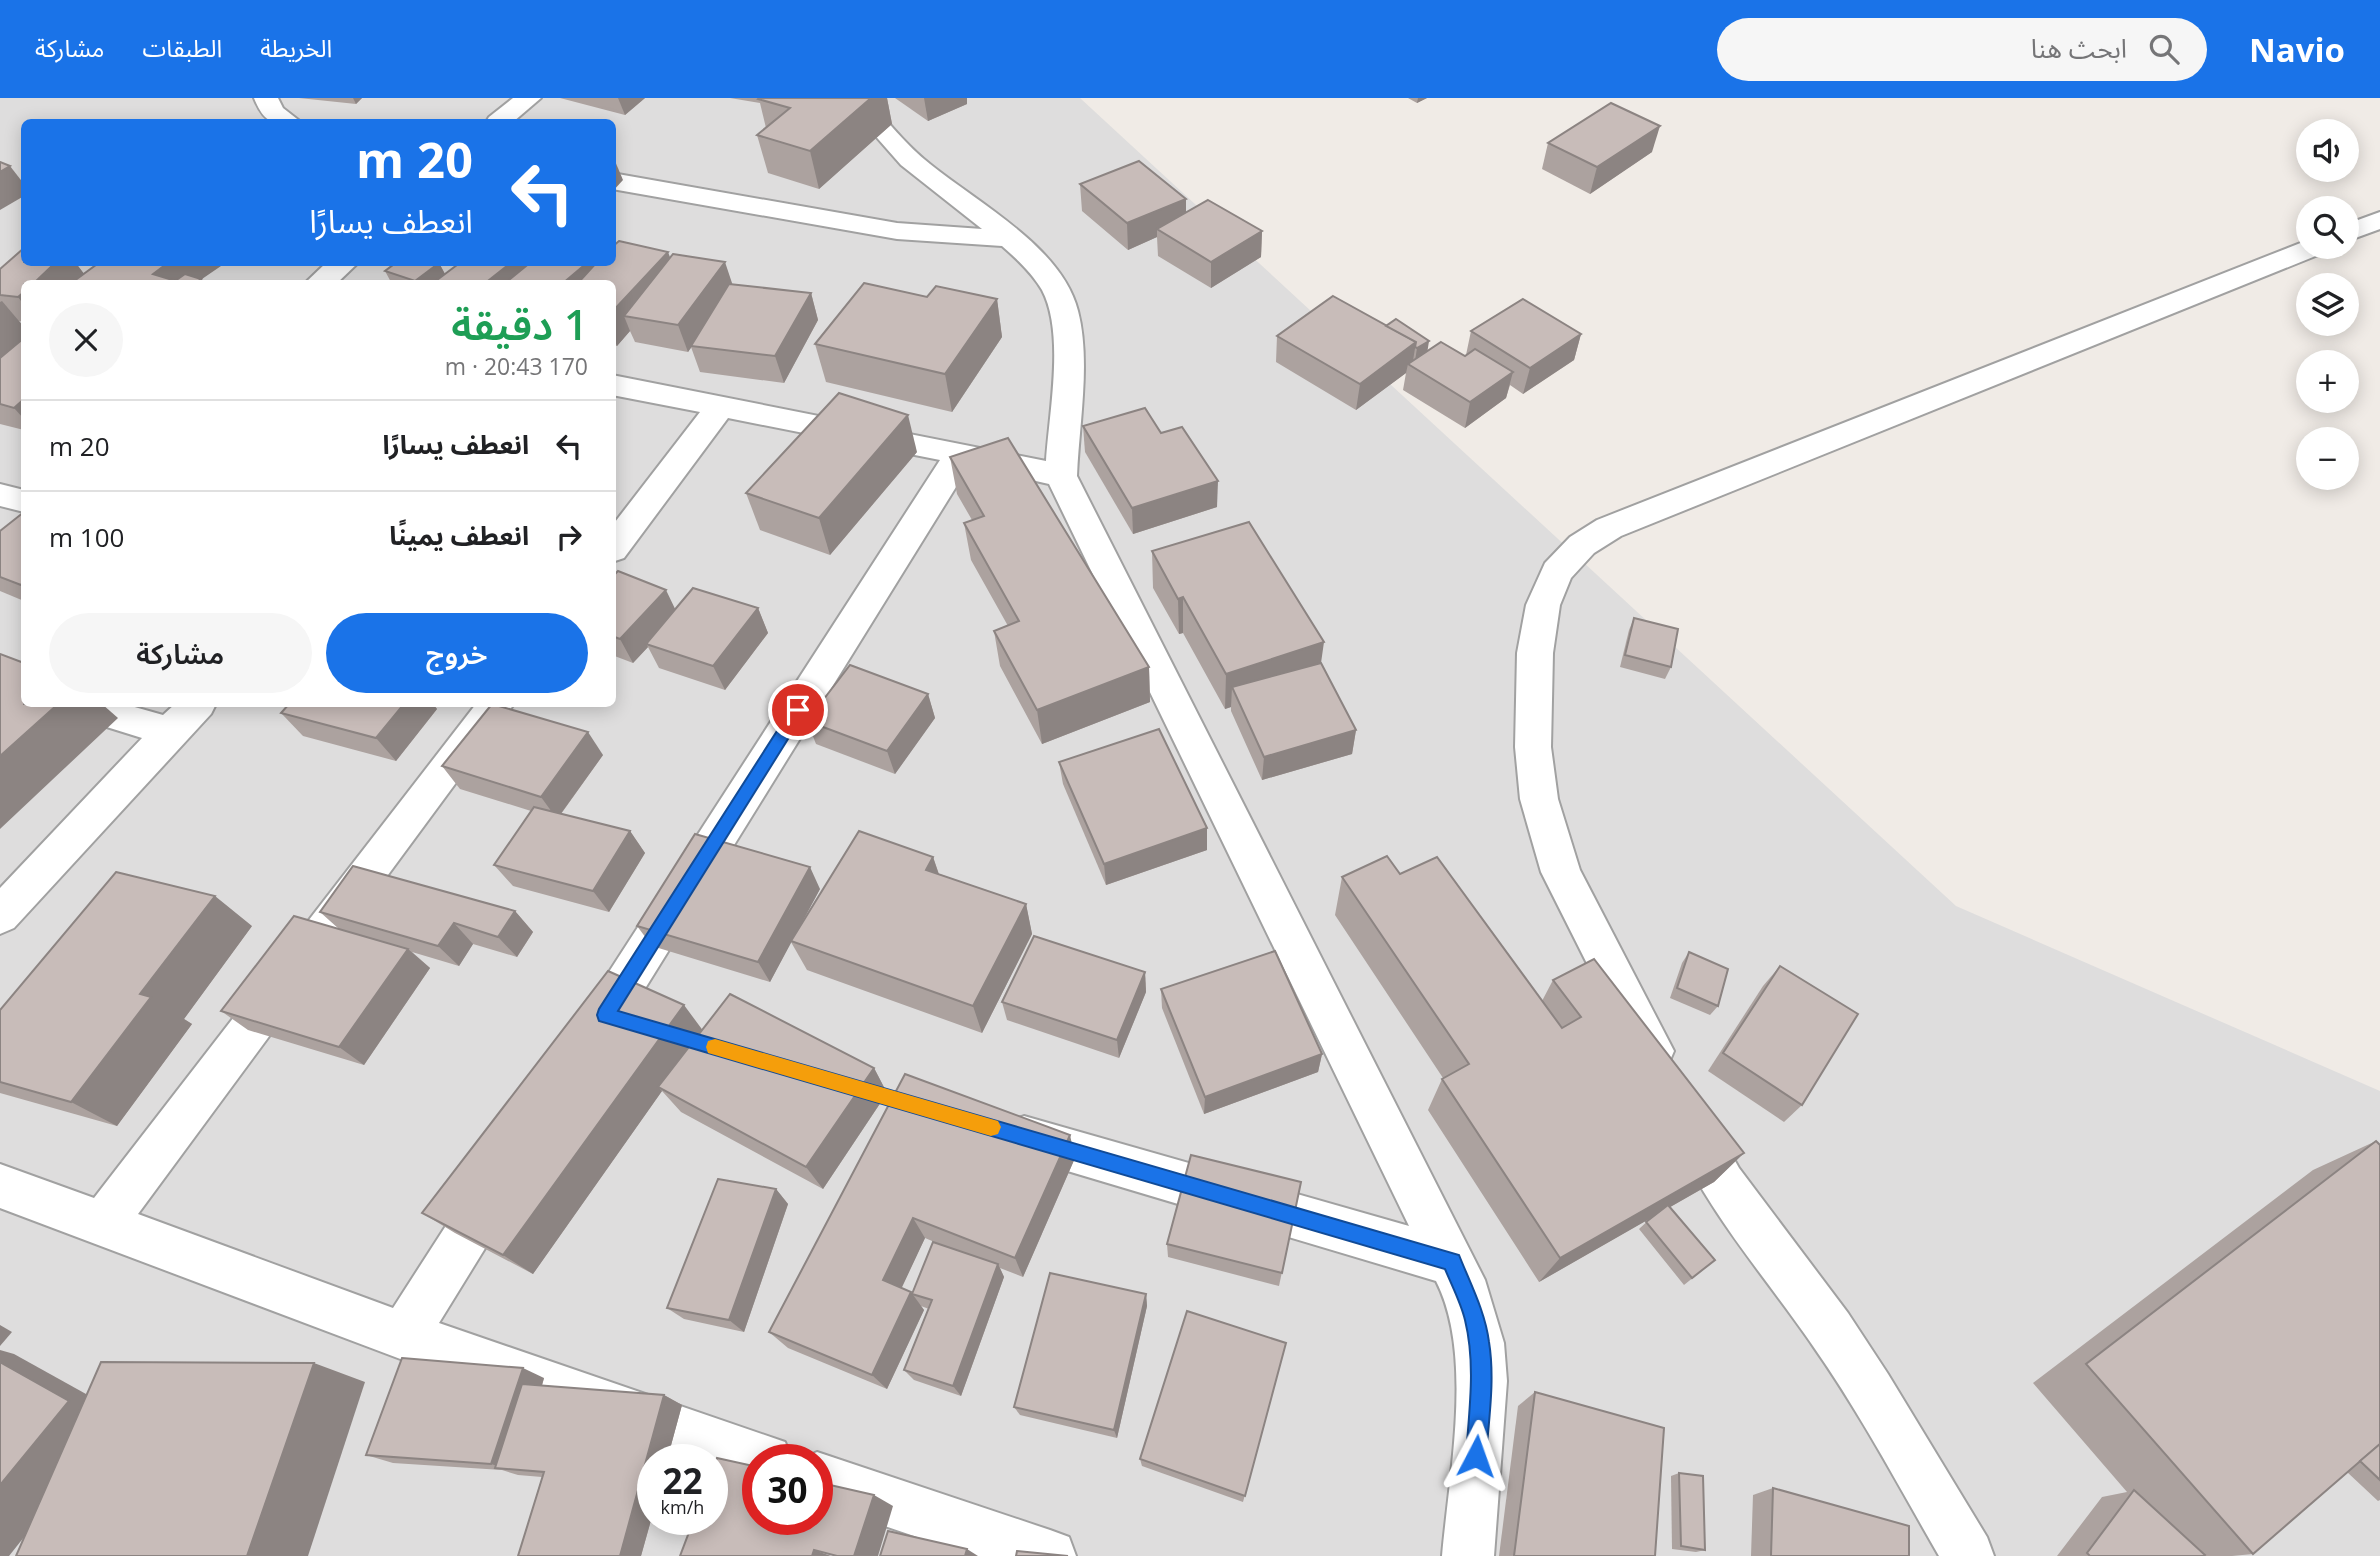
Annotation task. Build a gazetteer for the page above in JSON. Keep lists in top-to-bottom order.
{
  "page": {
    "header": "Navio",
    "search": "ابحث هنا",
    "nav": ["الخريطة", "الطبقات", "مشاركة"],
    "map_buttons": ["+", "−"],
    "turn": ["20 m", "انعطف يسارًا"],
    "heading": ["1 دقيقة", "170 m · 20:43"],
    "list": [
      {
        "name": "انعطف يسارًا",
        "value": "20 m"
      },
      {
        "name": "انعطف يمينًا",
        "value": "100 m"
      }
    ],
    "buttons": ["خروج", "مشاركة"],
    "speed": "22 km/h",
    "limit": "30"
  }
}
